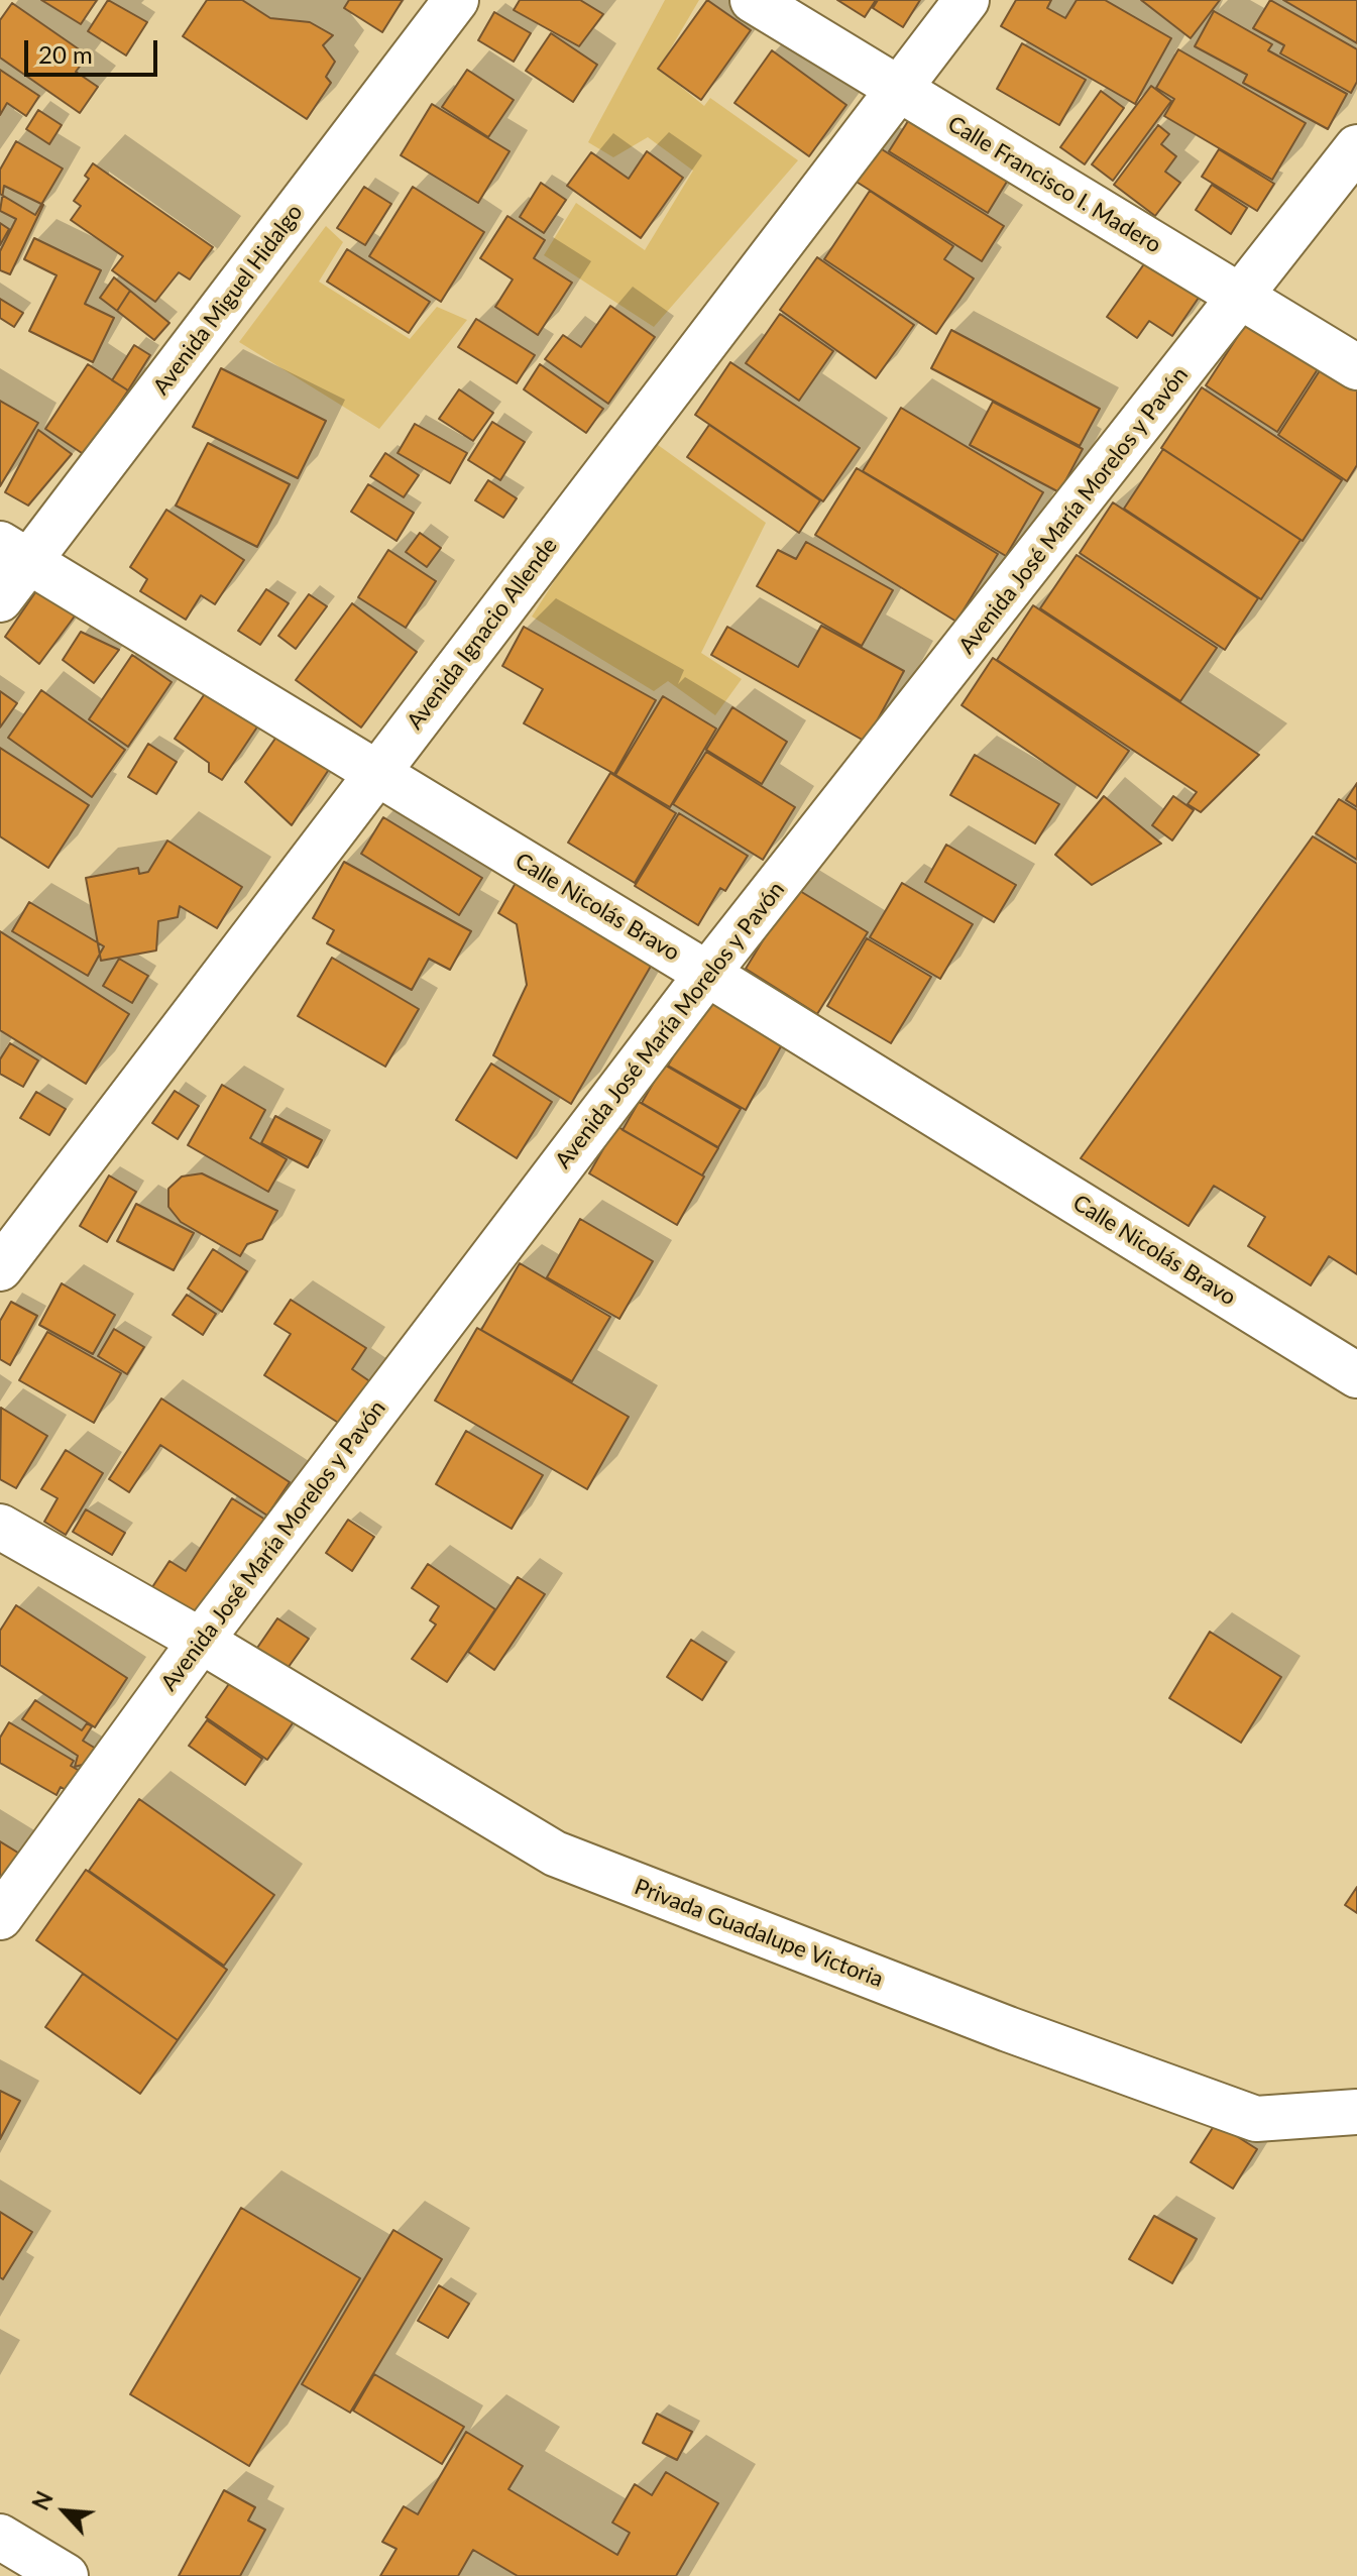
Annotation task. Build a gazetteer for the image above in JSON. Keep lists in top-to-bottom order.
{
  "streets": {
    "street": [
      "Calle Francisco I. Madero",
      "Avenida Miguel Hidalgo",
      "Avenida José María Morelos y Pavón",
      "Avenida Ignacio Allende",
      "Calle Nicolás Bravo",
      "Privada Guadalupe Victoria"
    ]
  },
  "crossings": [
    ["Calle Francisco I. Madero", "Avenida José María Morelos y Pavón"],
    ["Calle Francisco I. Madero", "Avenida Ignacio Allende"],
    ["Avenida Miguel Hidalgo", "Calle Nicolás Bravo"],
    ["Avenida José María Morelos y Pavón", "Calle Nicolás Bravo"],
    ["Avenida José María Morelos y Pavón", "Privada Guadalupe Victoria"],
    ["Avenida Ignacio Allende", "Calle Nicolás Bravo"]
  ],
  "scale_bar": "20 m",
  "north": "top left"
}
